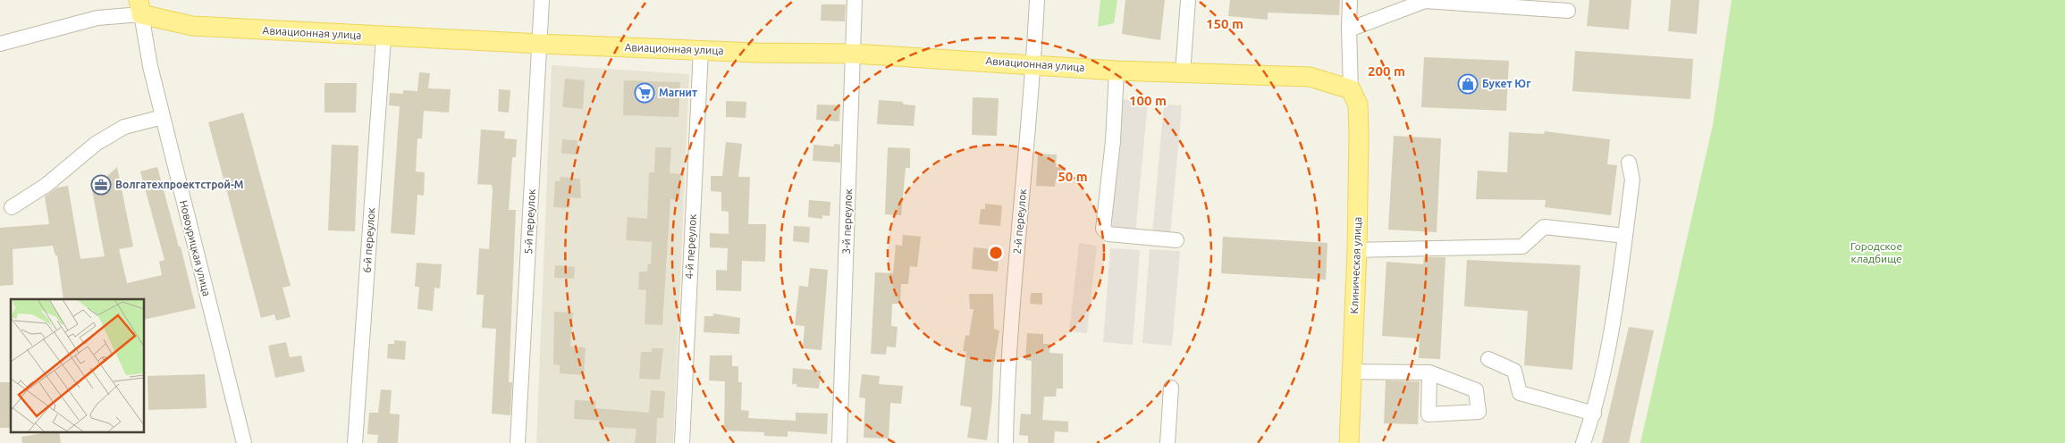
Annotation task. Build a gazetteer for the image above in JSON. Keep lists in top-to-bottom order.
{
  "streets": {
    "main road": ["Авиационная улица", "Клиническая улица"],
    "street": [
      "5-й переулок",
      "3-й переулок",
      "2-й переулок",
      "6-й переулок",
      "4-й переулок",
      "Новоурицкая улица"
    ]
  },
  "crossings": [
    ["Авиационная улица", "5-й переулок"],
    ["Авиационная улица", "3-й переулок"],
    ["Авиационная улица", "2-й переулок"],
    ["Авиационная улица", "6-й переулок"],
    ["Авиационная улица", "4-й переулок"],
    ["Авиационная улица", "Новоурицкая улица"],
    ["Авиационная улица", "Клиническая улица"]
  ],
  "parks": ["Городское кладбище"],
  "places": {
    "shop": ["Букет Юг"],
    "supermarket": ["Магнит"],
    "office": ["Волгатехпроектстрой-М"]
  },
  "rings": [
    "150 m",
    "200 m",
    "100 m",
    "50 m"
  ]
}
